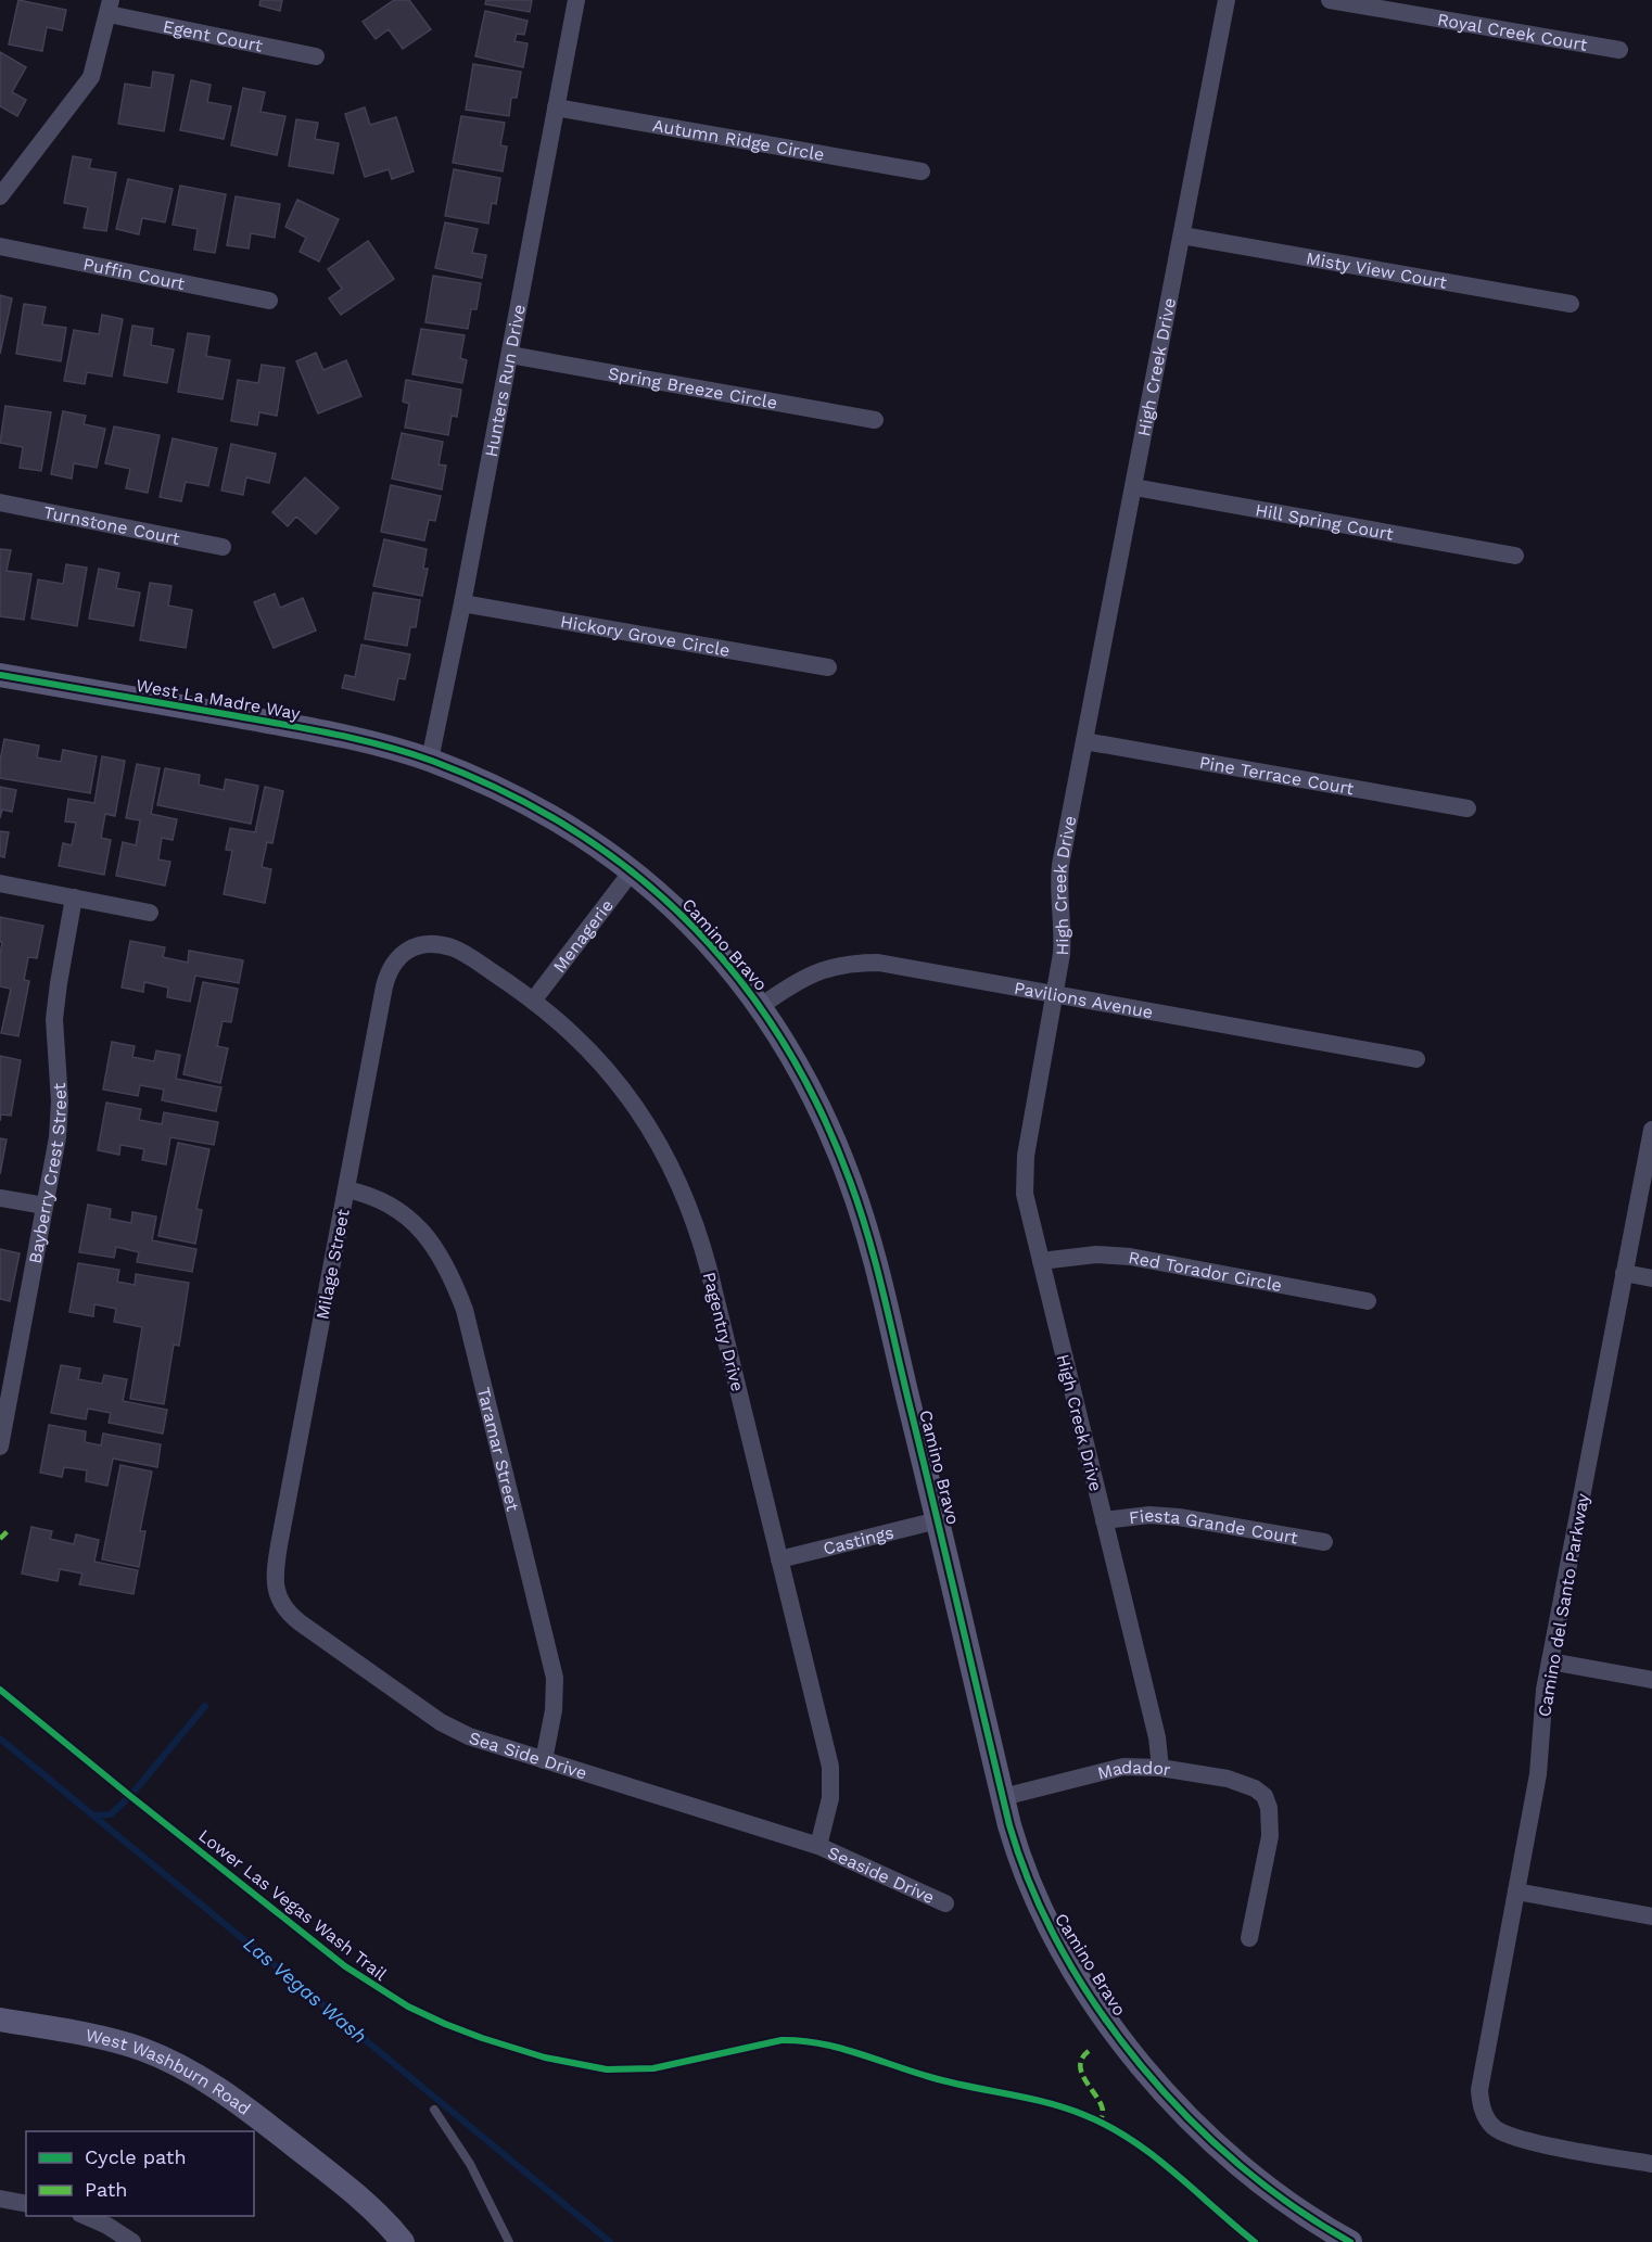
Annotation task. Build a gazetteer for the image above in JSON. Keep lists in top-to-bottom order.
{
  "streets": {
    "street": [
      "Royal Creek Court",
      "Egent Court",
      "Autumn Ridge Circle",
      "Misty View Court",
      "Puffin Court",
      "High Creek Drive",
      "Hunters Run Drive",
      "Spring Breeze Circle",
      "Hill Spring Court",
      "Turnstone Court",
      "Hickory Grove Circle",
      "West La Madre Way",
      "Pine Terrace Court",
      "Menagerie",
      "Camino Bravo",
      "Pavilions Avenue",
      "Bayberry Crest Street",
      "Milage Street",
      "Red Torador Circle",
      "Pagentry Drive",
      "Taramar Street",
      "Fiesta Grande Court",
      "Castings",
      "Camino del Santo Parkway",
      "Sea Side Drive",
      "Madador",
      "Seaside Drive",
      "West Washburn Road"
    ],
    "cycle path": ["Lower Las Vegas Wash Trail"]
  },
  "crossings": [
    ["Autumn Ridge Circle", "Hunters Run Drive"],
    ["Misty View Court", "High Creek Drive"],
    ["High Creek Drive", "Hill Spring Court"],
    ["High Creek Drive", "Pine Terrace Court"],
    ["High Creek Drive", "Pavilions Avenue"],
    ["High Creek Drive", "Red Torador Circle"],
    ["High Creek Drive", "Fiesta Grande Court"],
    ["High Creek Drive", "Madador"],
    ["Hunters Run Drive", "Spring Breeze Circle"],
    ["Hunters Run Drive", "Hickory Grove Circle"],
    ["Hunters Run Drive", "West La Madre Way"],
    ["Hunters Run Drive", "Camino Bravo"],
    ["West La Madre Way", "Camino Bravo"],
    ["Menagerie", "Camino Bravo"],
    ["Menagerie", "Pagentry Drive"],
    ["Camino Bravo", "Pavilions Avenue"],
    ["Camino Bravo", "Castings"],
    ["Camino Bravo", "Madador"],
    ["Milage Street", "Pagentry Drive"],
    ["Milage Street", "Taramar Street"],
    ["Milage Street", "Sea Side Drive"],
    ["Pagentry Drive", "Castings"],
    ["Pagentry Drive", "Sea Side Drive"],
    ["Pagentry Drive", "Seaside Drive"],
    ["Taramar Street", "Sea Side Drive"],
    ["Sea Side Drive", "Seaside Drive"]
  ],
  "water": ["Las Vegas Wash"],
  "legend": ["Cycle path", "Path"]
}
